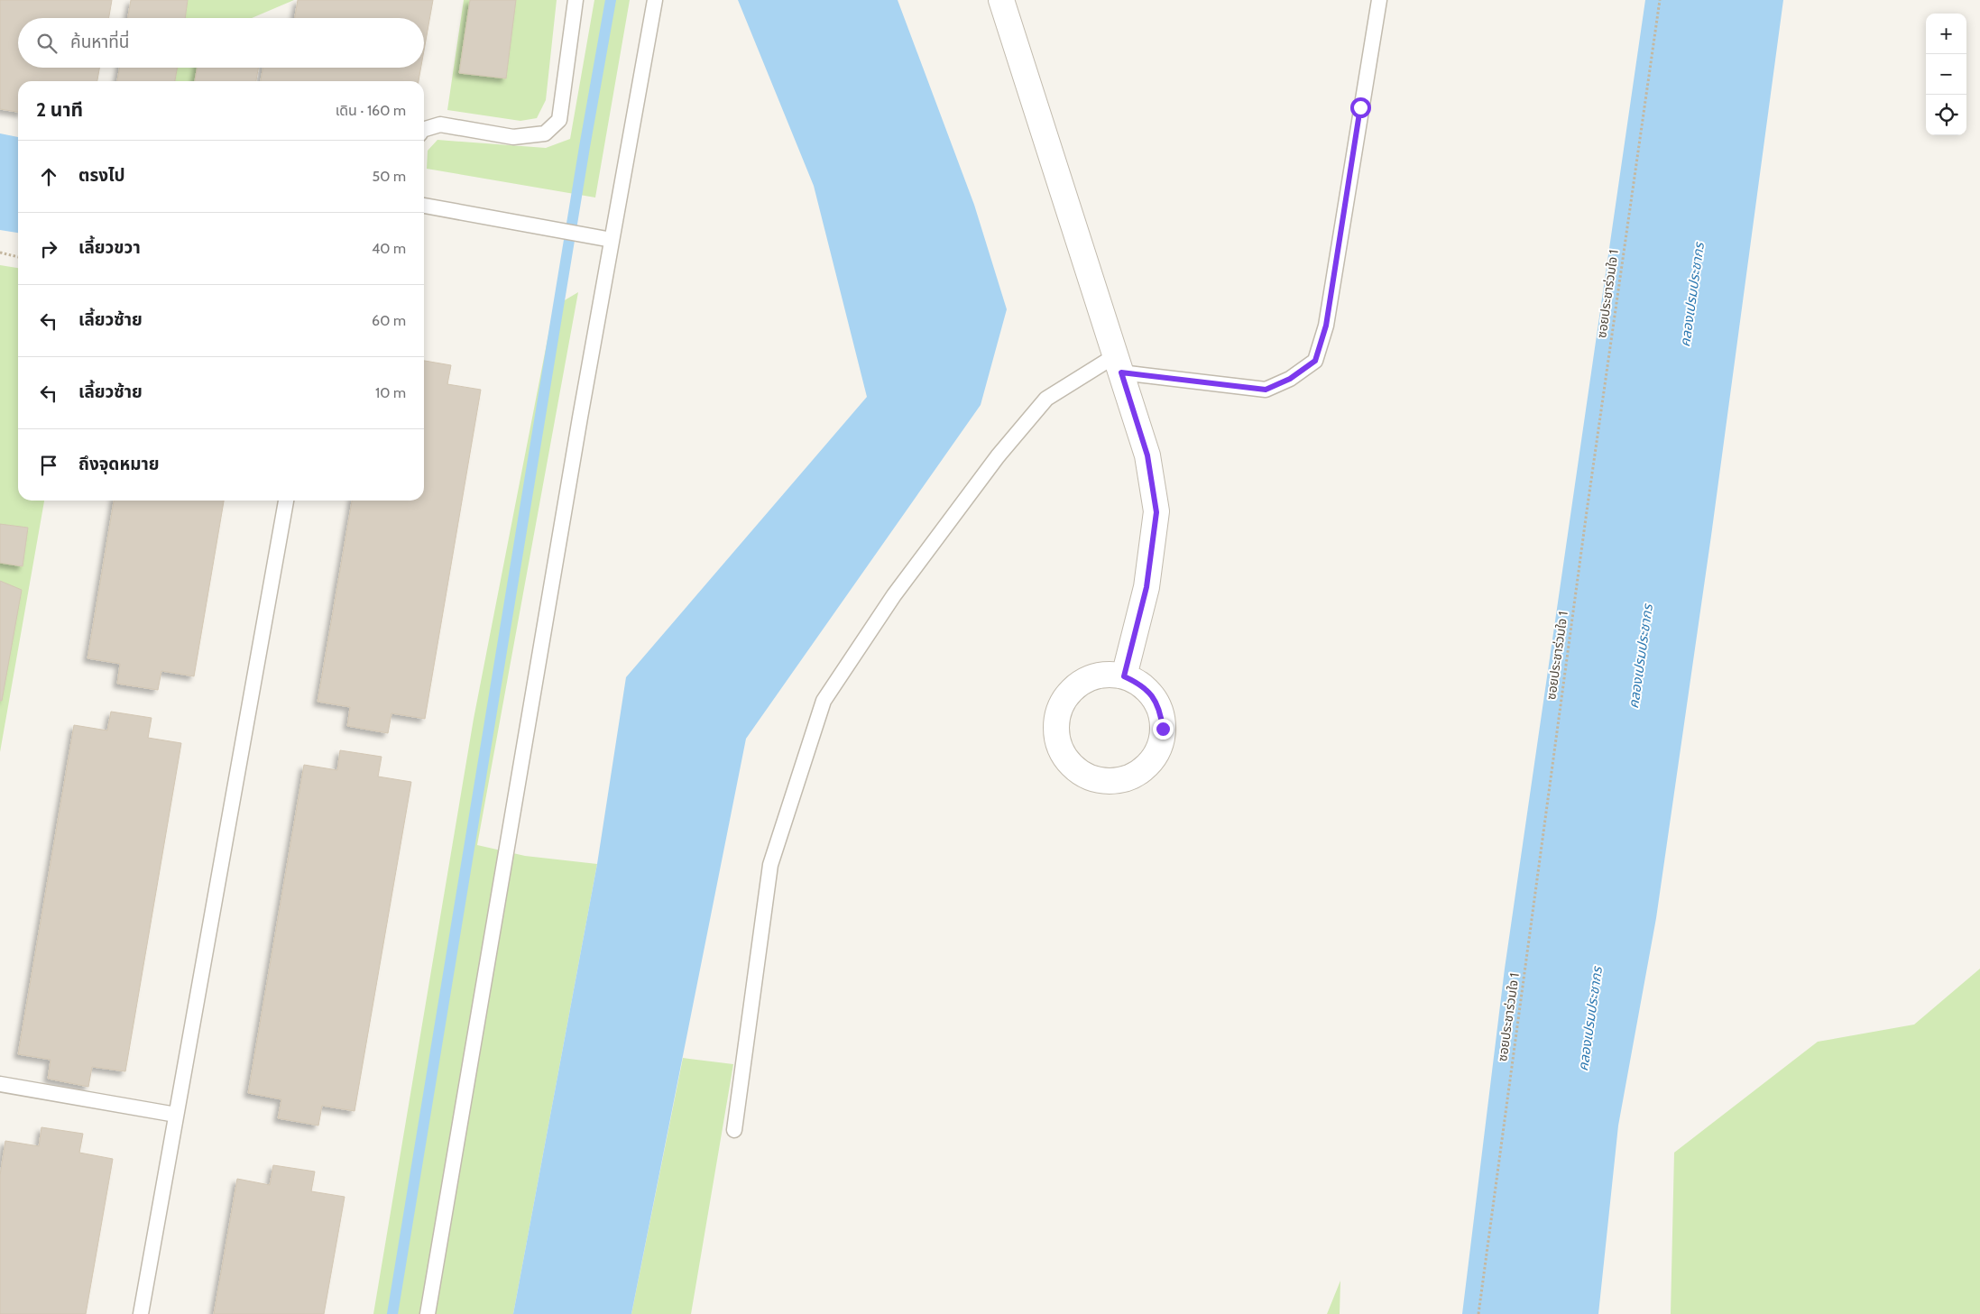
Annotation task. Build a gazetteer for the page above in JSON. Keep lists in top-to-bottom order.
{
  "streets": {
    "path": ["ซอยประชาร่วมใจ 1"]
  },
  "water": ["คลองเปรมประชากร"],
  "page": {
    "map_buttons": ["+", "−"],
    "search": "ค้นหาที่นี่",
    "heading": ["2 นาที", "เดิน · 160 m"],
    "list": [
      ["ตรงไป", "50 m"],
      ["เลี้ยวขวา", "40 m"],
      ["เลี้ยวซ้าย", "60 m"],
      ["เลี้ยวซ้าย", "10 m"],
      "ถึงจุดหมาย"
    ]
  }
}
